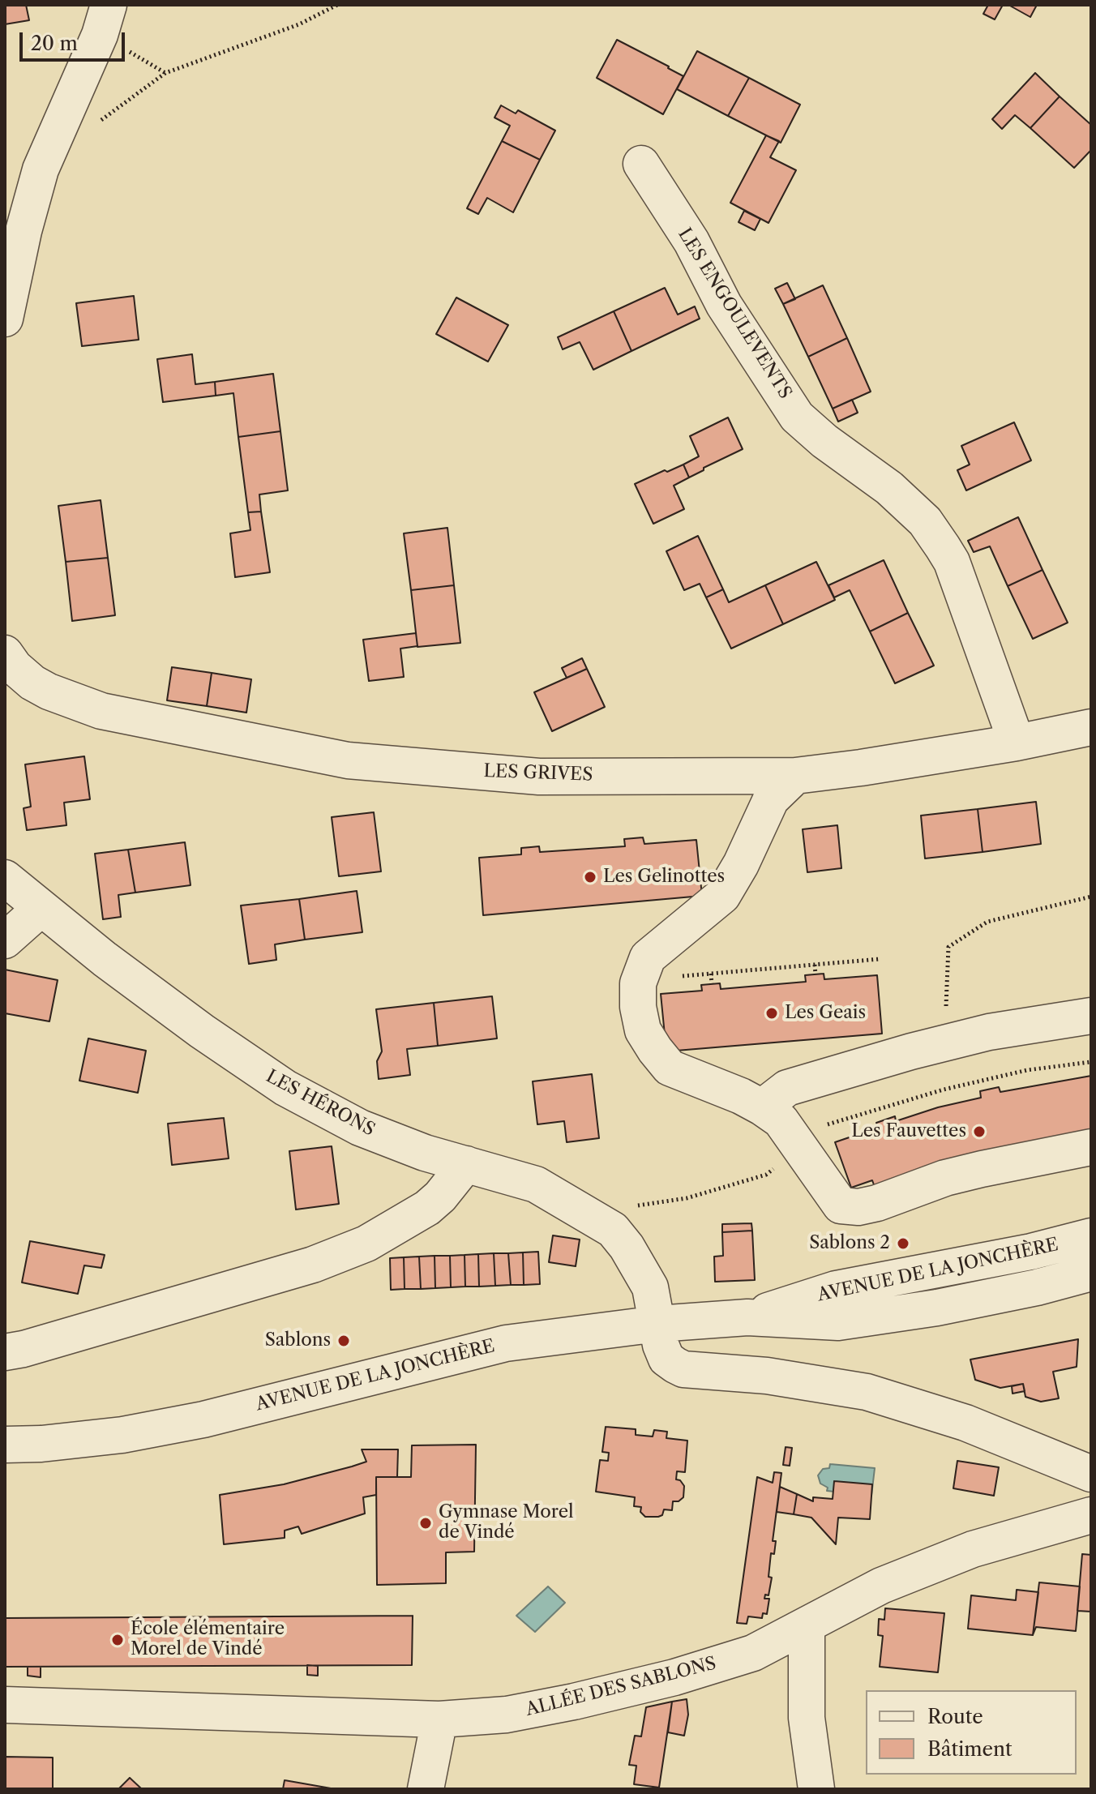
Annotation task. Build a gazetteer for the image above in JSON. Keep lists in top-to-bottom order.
{
  "streets": {
    "street": [
      "LES ENGOULEVENTS",
      "LES GRIVES",
      "LES HÉRONS",
      "AVENUE DE LA JONCHÈRE",
      "ALLÉE DES SABLONS"
    ]
  },
  "crossings": [
    ["LES ENGOULEVENTS", "LES GRIVES"],
    ["LES HÉRONS", "AVENUE DE LA JONCHÈRE"]
  ],
  "places": [
    "Les Gelinottes",
    "Les Geais",
    "Les Fauvettes",
    "Sablons 2",
    "Sablons",
    "Gymnase Morel de Vindé",
    "École élémentaire Morel de Vindé"
  ],
  "legend": ["Route", "Bâtiment"],
  "scale_bar": "20 m"
}
